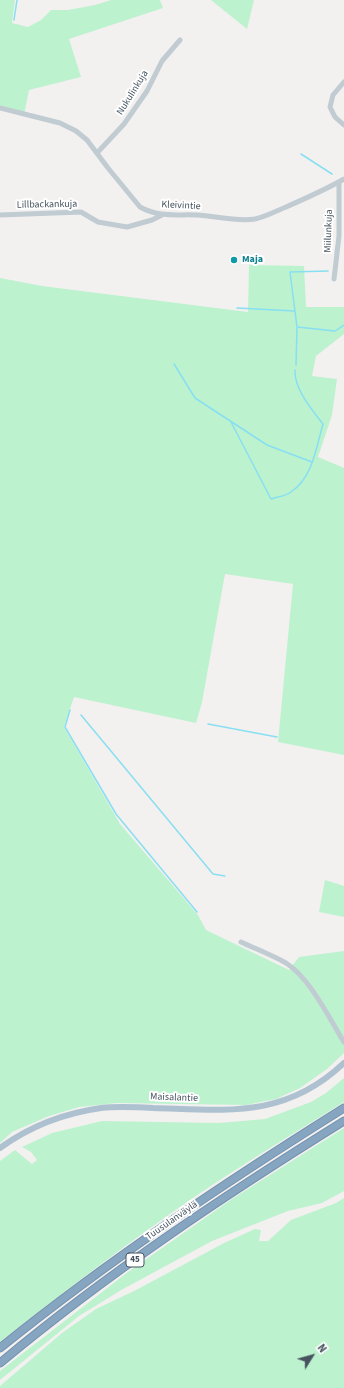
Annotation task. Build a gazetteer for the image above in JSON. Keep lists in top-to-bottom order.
{
  "streets": {
    "highway": ["Tuusulanväylä", "45"],
    "main road": ["Maisalantie"],
    "street": [
      "Nukulinkuja",
      "Lillbackankuja",
      "Kleivintie",
      "Miilunkuja"
    ]
  },
  "crossings": [
    ["Nukulinkuja", "Kleivintie"],
    ["Lillbackankuja", "Kleivintie"],
    ["Kleivintie", "Miilunkuja"]
  ],
  "places": ["Maja"],
  "north": "top right"
}
